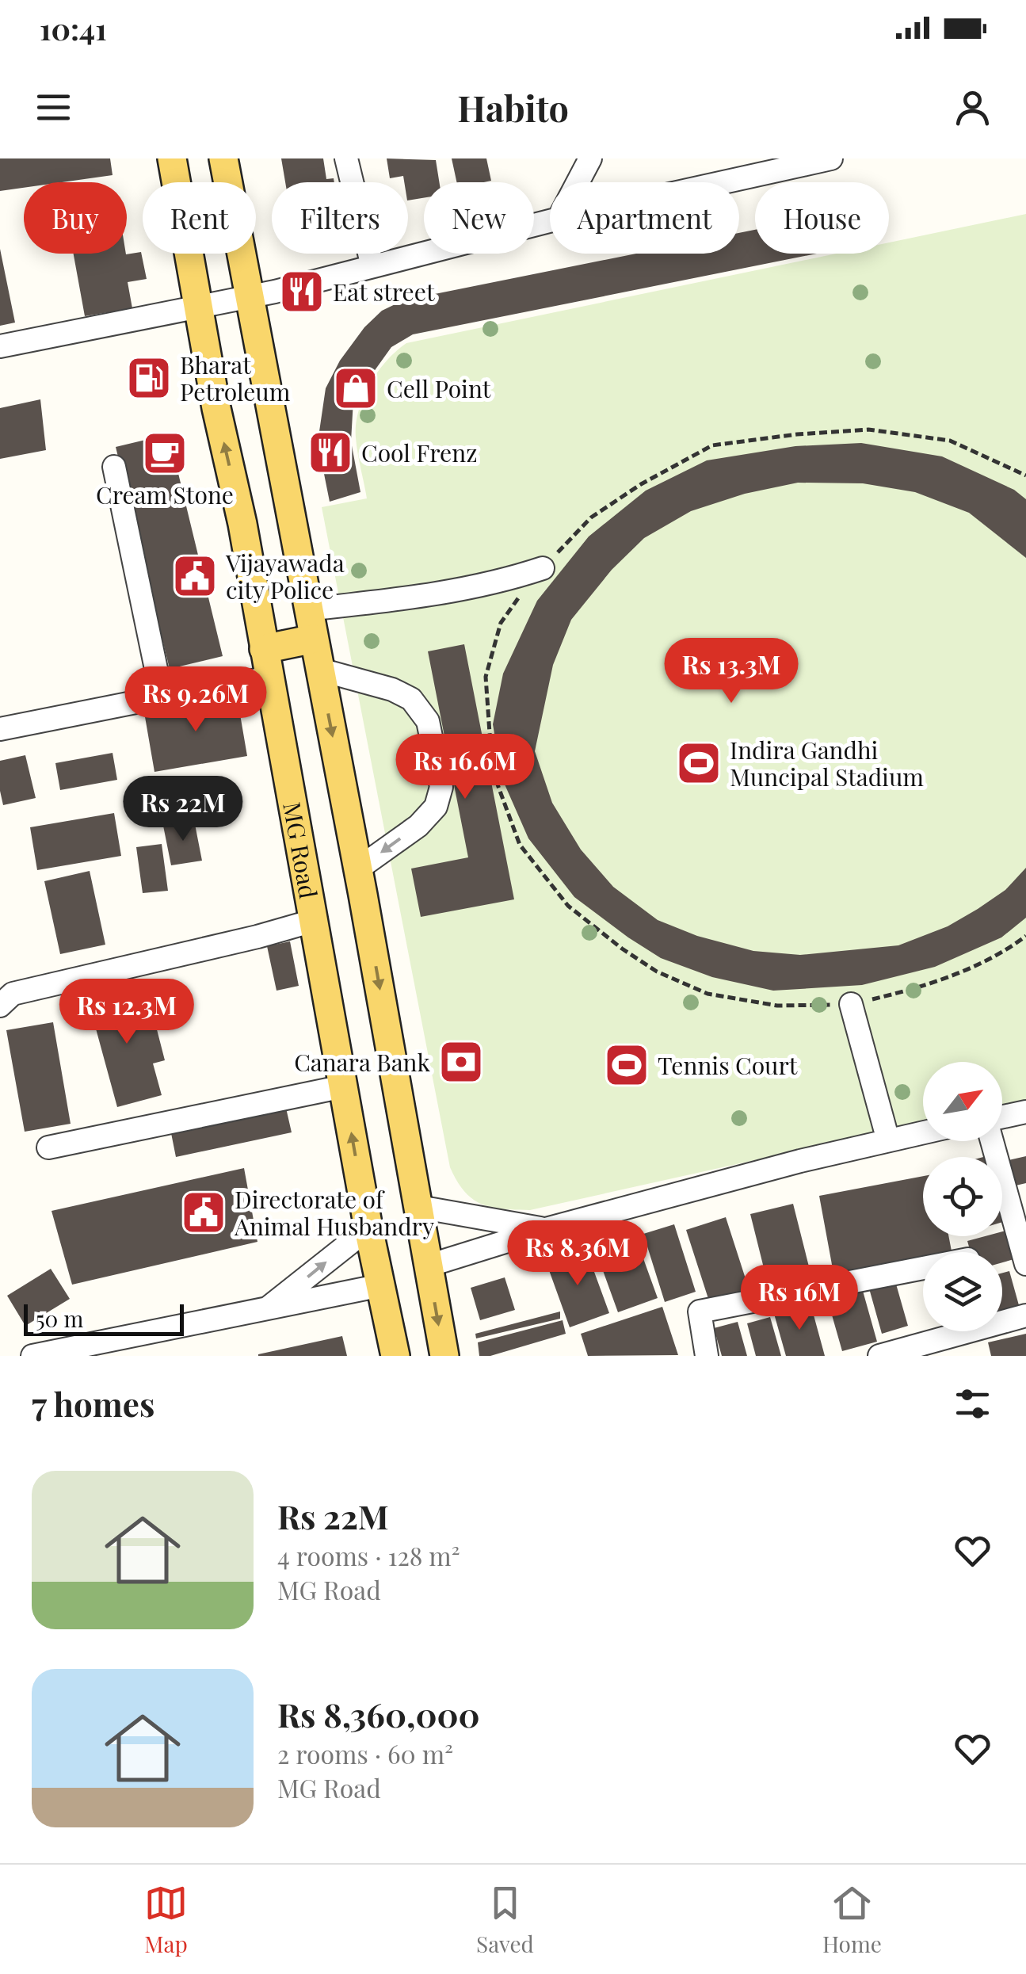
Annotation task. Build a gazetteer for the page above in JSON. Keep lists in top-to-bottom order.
{
  "streets": {
    "main road": ["MG Road"]
  },
  "places": {
    "restaurant": ["Eat street", "Cool Frenz"],
    "fuel station": ["Bharat Petroleum"],
    "shop": ["Cell Point"],
    "cafe": ["Cream Stone"],
    "public building": ["Vijayawada city Police", "Directorate of Animal Husbandry"],
    "sports": ["Indira Gandhi Muncipal Stadium", "Tennis Court"],
    "bank": ["Canara Bank"]
  },
  "scale_bar": "50 m",
  "north": "top right",
  "page": {
    "status": "10:41",
    "header": "Habito",
    "chip": [
      "Buy",
      "Rent",
      "Filters",
      "New",
      "Apartment",
      "House"
    ],
    "price": [
      "Rs 13.3M",
      "Rs 9.26M",
      "Rs 16.6M",
      "Rs 22M",
      "Rs 12.3M",
      "Rs 8.36M",
      "Rs 16M"
    ],
    "scale": "50 m",
    "heading": "7 homes",
    "list": [
      {
        "name": "Rs 22M",
        "note": "4 rooms · 128 m² · MG Road"
      },
      {
        "name": "Rs 8,360,000",
        "note": "2 rooms · 60 m² · MG Road"
      }
    ],
    "tabs": ["Map", "Saved", "Home"]
  }
}
